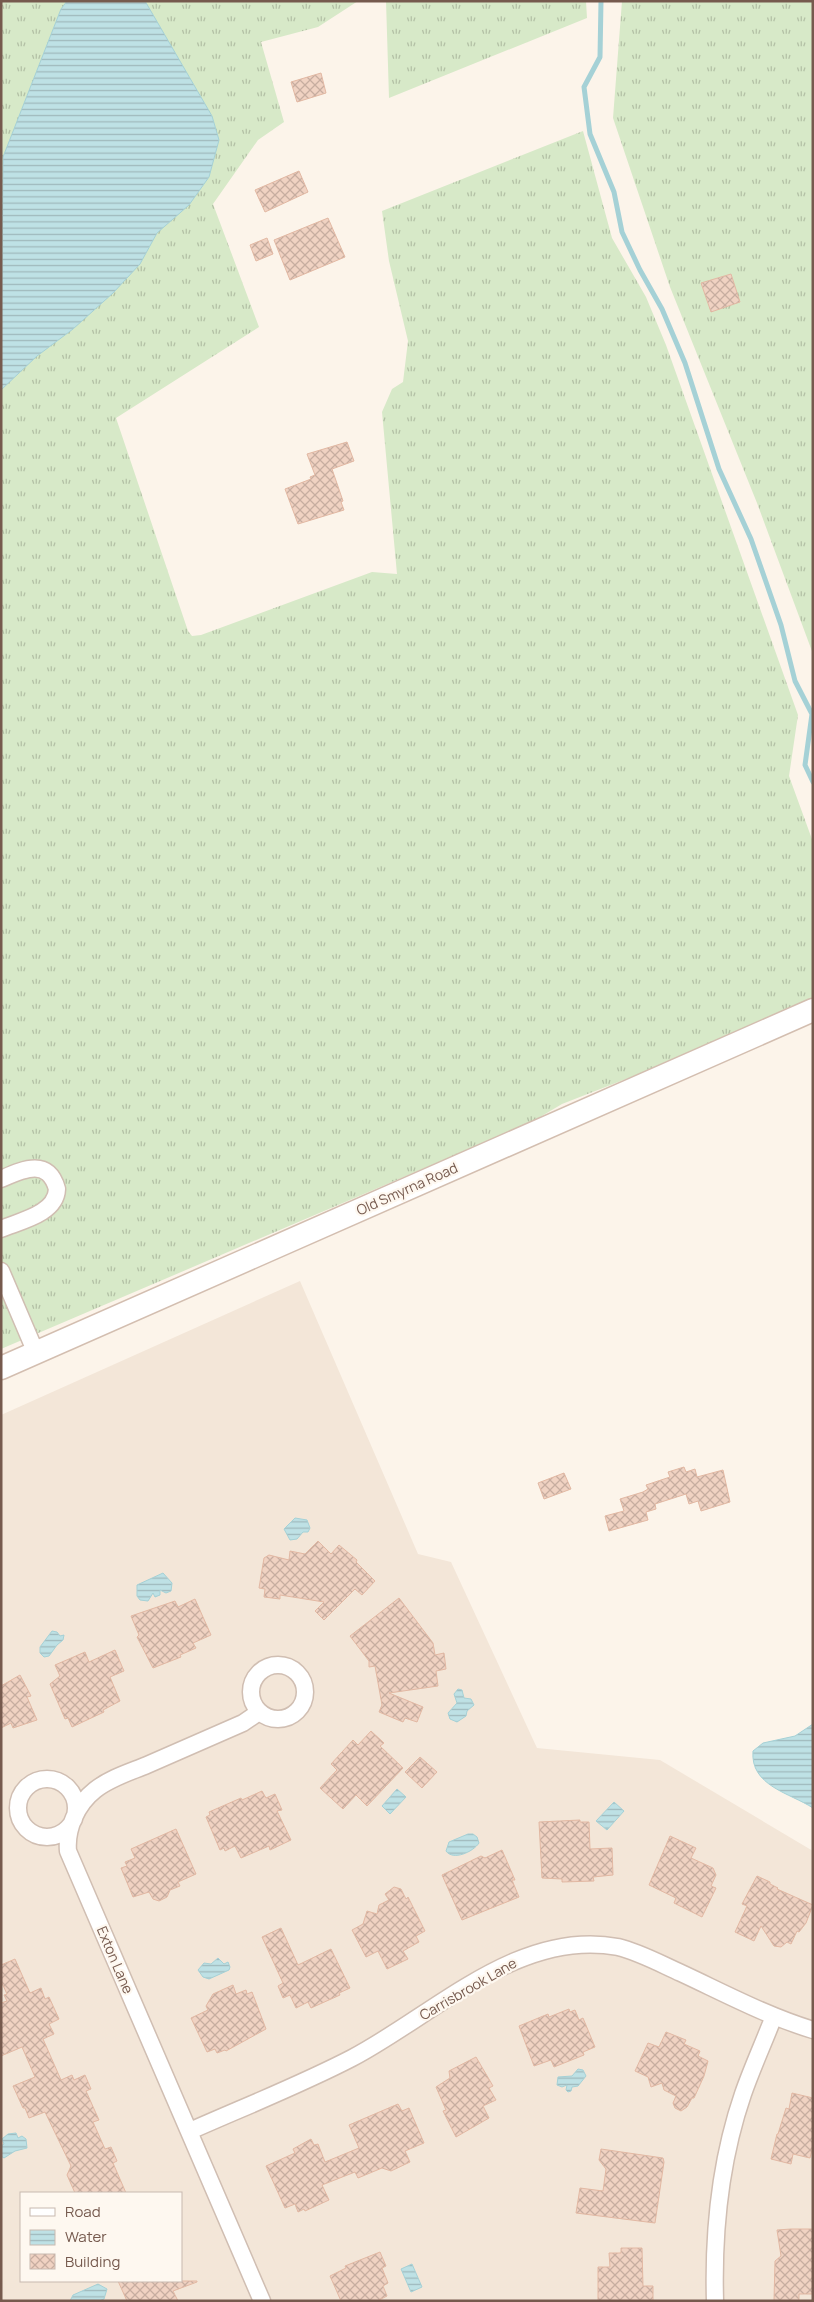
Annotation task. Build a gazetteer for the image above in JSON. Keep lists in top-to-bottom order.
{
  "streets": {
    "street": ["Old Smyrna Road", "Exton Lane", "Carrisbrook Lane"]
  },
  "crossings": [
    ["Exton Lane", "Carrisbrook Lane"]
  ],
  "legend": ["Road", "Water", "Building"]
}
